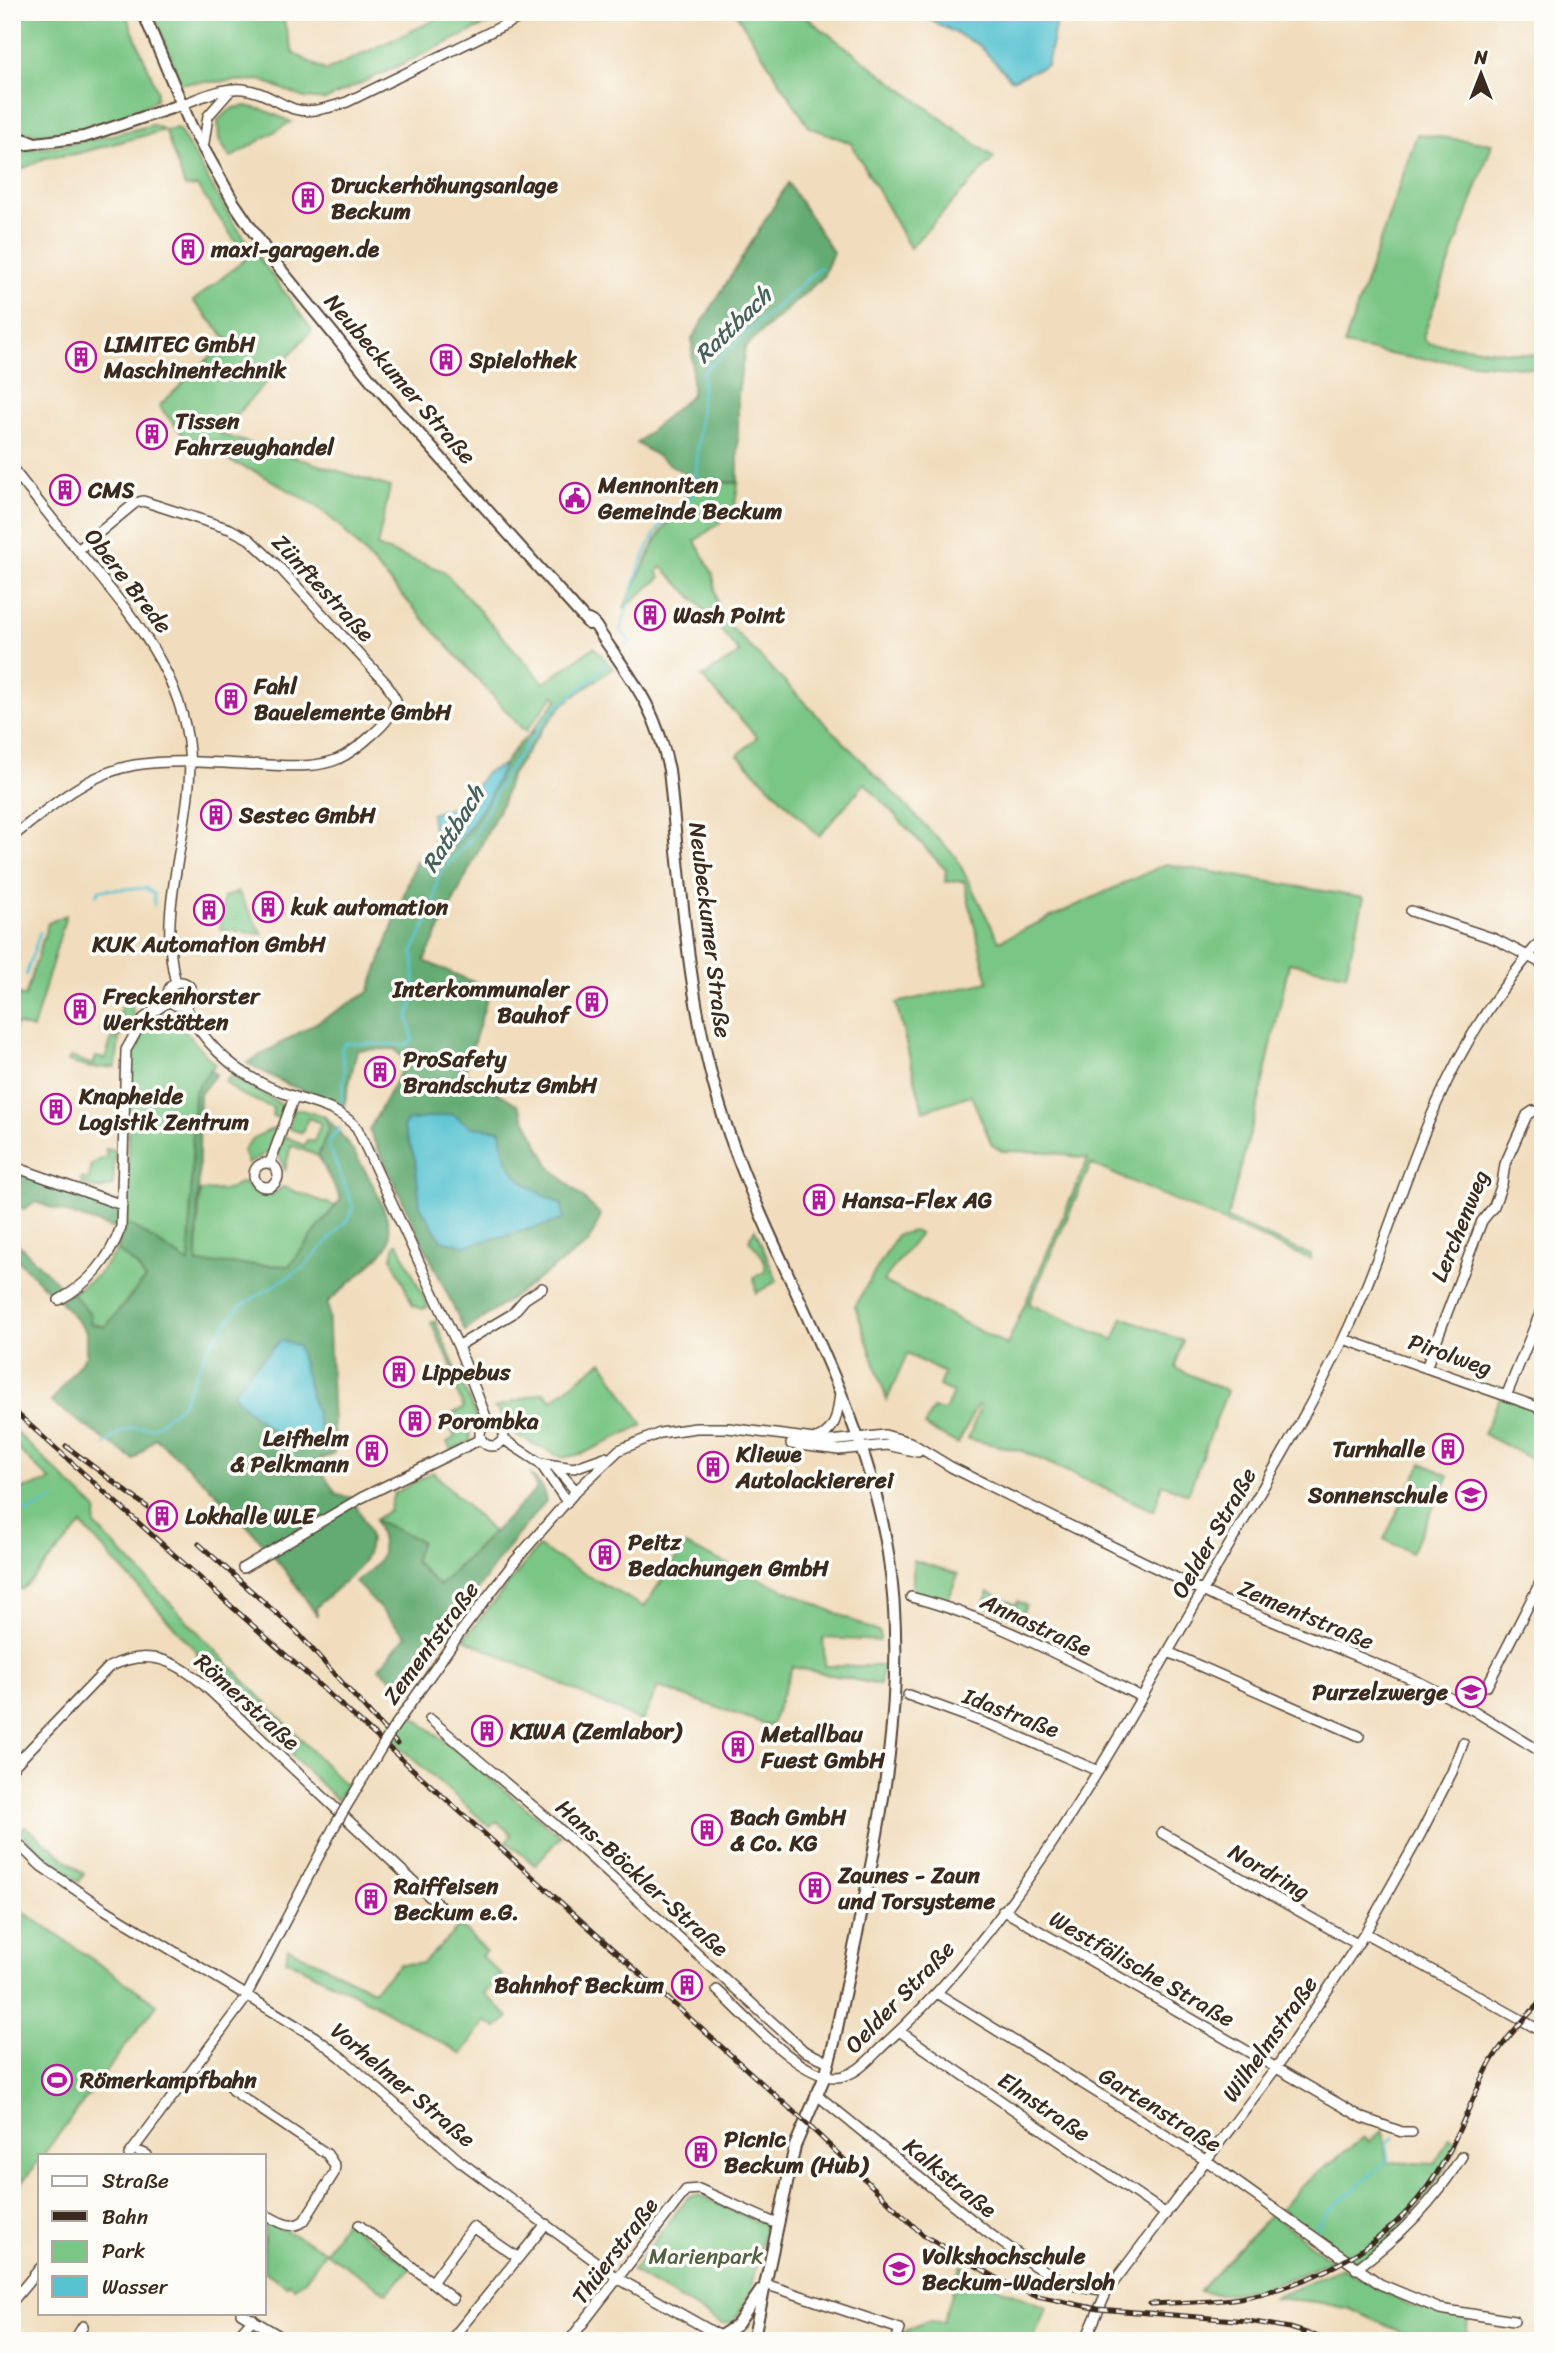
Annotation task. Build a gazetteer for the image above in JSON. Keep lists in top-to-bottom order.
{
  "streets": {
    "main road": ["Neubeckumer Straße"],
    "street": [
      "Obere Brede",
      "Zünftestraße",
      "Lerchenweg",
      "Pirolweg",
      "Oelder Straße",
      "Zementstraße",
      "Annastraße",
      "Römerstraße",
      "Idastraße",
      "Nordring",
      "Hans-Böckler-Straße",
      "Westfälische Straße",
      "Wilhelmstraße",
      "Vorhelmer Straße",
      "Elmstraße",
      "Gartenstraße",
      "Kalkstraße",
      "Thüerstraße"
    ]
  },
  "crossings": [
    ["Neubeckumer Straße", "Oelder Straße"],
    ["Neubeckumer Straße", "Zementstraße"],
    ["Neubeckumer Straße", "Hans-Böckler-Straße"],
    ["Neubeckumer Straße", "Kalkstraße"],
    ["Neubeckumer Straße", "Thüerstraße"],
    ["Obere Brede", "Zünftestraße"],
    ["Lerchenweg", "Pirolweg"],
    ["Pirolweg", "Oelder Straße"],
    ["Oelder Straße", "Zementstraße"],
    ["Oelder Straße", "Annastraße"],
    ["Oelder Straße", "Idastraße"],
    ["Oelder Straße", "Westfälische Straße"],
    ["Oelder Straße", "Elmstraße"],
    ["Oelder Straße", "Gartenstraße"],
    ["Zementstraße", "Vorhelmer Straße"],
    ["Nordring", "Wilhelmstraße"],
    ["Westfälische Straße", "Wilhelmstraße"],
    ["Wilhelmstraße", "Elmstraße"],
    ["Wilhelmstraße", "Gartenstraße"],
    ["Wilhelmstraße", "Kalkstraße"],
    ["Vorhelmer Straße", "Thüerstraße"]
  ],
  "water": ["Rattbach"],
  "parks": ["Marienpark"],
  "places": {
    "building": [
      "Druckerhöhungsanlage Beckum",
      "maxi-garagen.de",
      "LIMITEC GmbH Maschinentechnik",
      "Spielothek",
      "Tissen Fahrzeughandel",
      "CMS",
      "Wash Point",
      "Fahl Bauelemente GmbH",
      "Sestec GmbH",
      "kuk automation",
      "KUK Automation GmbH",
      "Interkommunaler Bauhof",
      "Freckenhorster Werkstätten",
      "ProSafety Brandschutz GmbH",
      "Knapheide Logistik Zentrum",
      "Hansa-Flex AG",
      "Lippebus",
      "Porombka",
      "Turnhalle",
      "Leifhelm & Pelkmann",
      "Kliewe Autolackiererei",
      "Lokhalle WLE",
      "Peitz Bedachungen GmbH",
      "KIWA (Zemlabor)",
      "Metallbau Fuest GmbH",
      "Bach GmbH & Co. KG",
      "Zaunes - Zaun und Torsysteme",
      "Raiffeisen Beckum e.G.",
      "Bahnhof Beckum",
      "Picnic Beckum (Hub)"
    ],
    "public building": ["Mennoniten Gemeinde Beckum"],
    "school or university": ["Sonnenschule", "Purzelzwerge", "Volkshochschule Beckum-Wadersloh"],
    "sports": ["Römerkampfbahn"]
  },
  "legend": [
    "Straße",
    "Bahn",
    "Park",
    "Wasser"
  ],
  "north": "top"
}
